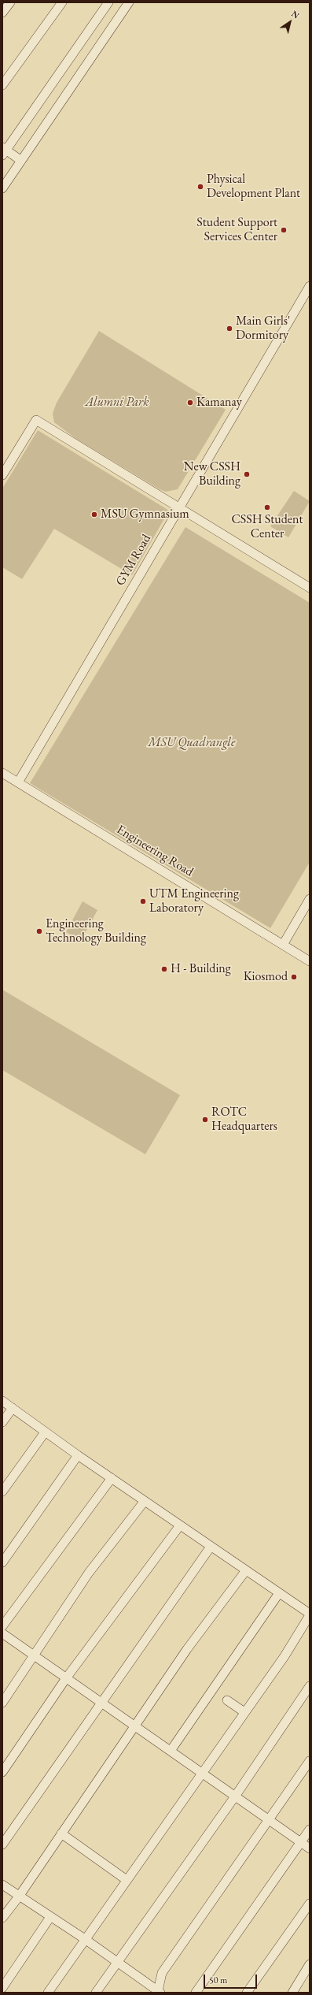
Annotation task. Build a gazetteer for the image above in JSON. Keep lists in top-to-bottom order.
{
  "streets": {
    "street": ["GYM Road", "Engineering Road"]
  },
  "crossings": [
    ["GYM Road", "Engineering Road"]
  ],
  "parks": ["Alumni Park", "MSU Quadrangle"],
  "places": [
    "Physical Development Plant",
    "Student Support Services Center",
    "Main Girls' Dormitory",
    "Kamanay",
    "New CSSH Building",
    "CSSH Student Center",
    "MSU Gymnasium",
    "UTM Engineering Laboratory",
    "Engineering Technology Building",
    "H - Building",
    "Kiosmod",
    "ROTC Headquarters"
  ],
  "scale_bar": "50 m",
  "north": "top right"
}
